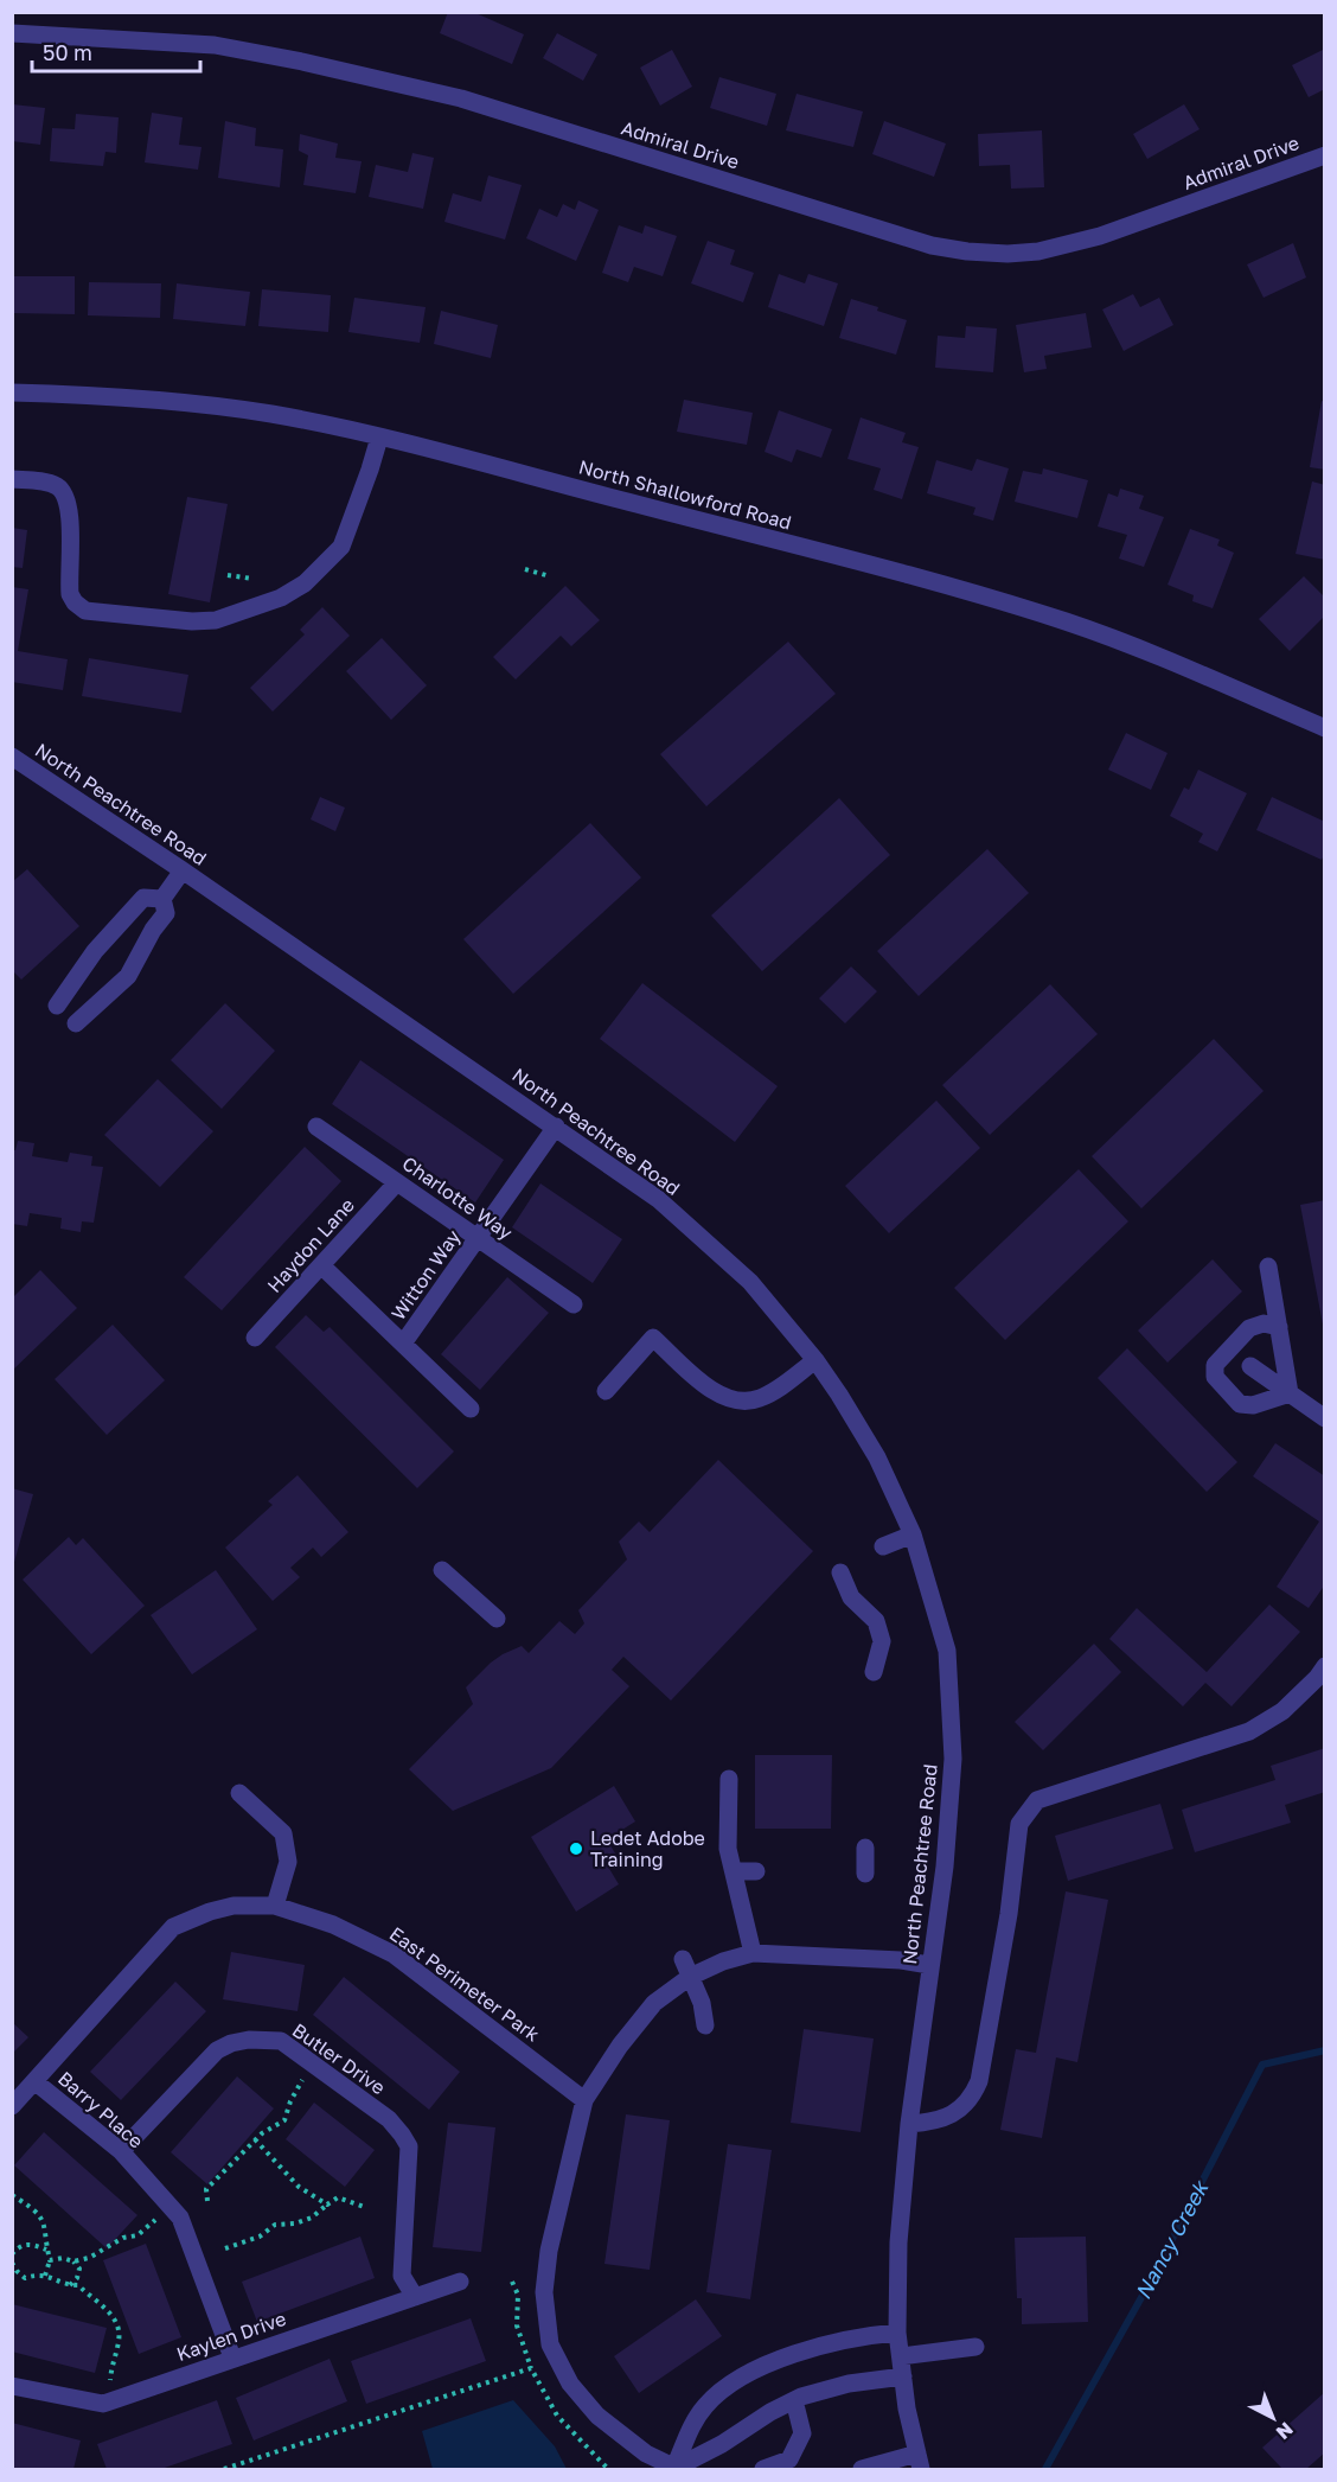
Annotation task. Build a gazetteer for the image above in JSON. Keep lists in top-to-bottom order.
{
  "streets": {
    "street": [
      "Admiral Drive",
      "North Shallowford Road",
      "North Peachtree Road",
      "Charlotte Way",
      "Haydon Lane",
      "Witton Way",
      "East Perimeter Park",
      "Butler Drive",
      "Barry Place",
      "Kaylen Drive"
    ]
  },
  "crossings": [
    ["North Peachtree Road", "Witton Way"],
    ["Charlotte Way", "Haydon Lane"],
    ["Charlotte Way", "Witton Way"],
    ["East Perimeter Park", "Barry Place"],
    ["Butler Drive", "Barry Place"],
    ["Butler Drive", "Kaylen Drive"],
    ["Barry Place", "Kaylen Drive"]
  ],
  "water": ["Nancy Creek"],
  "places": ["Ledet Adobe Training"],
  "scale_bar": "50 m",
  "north": "bottom right"
}
